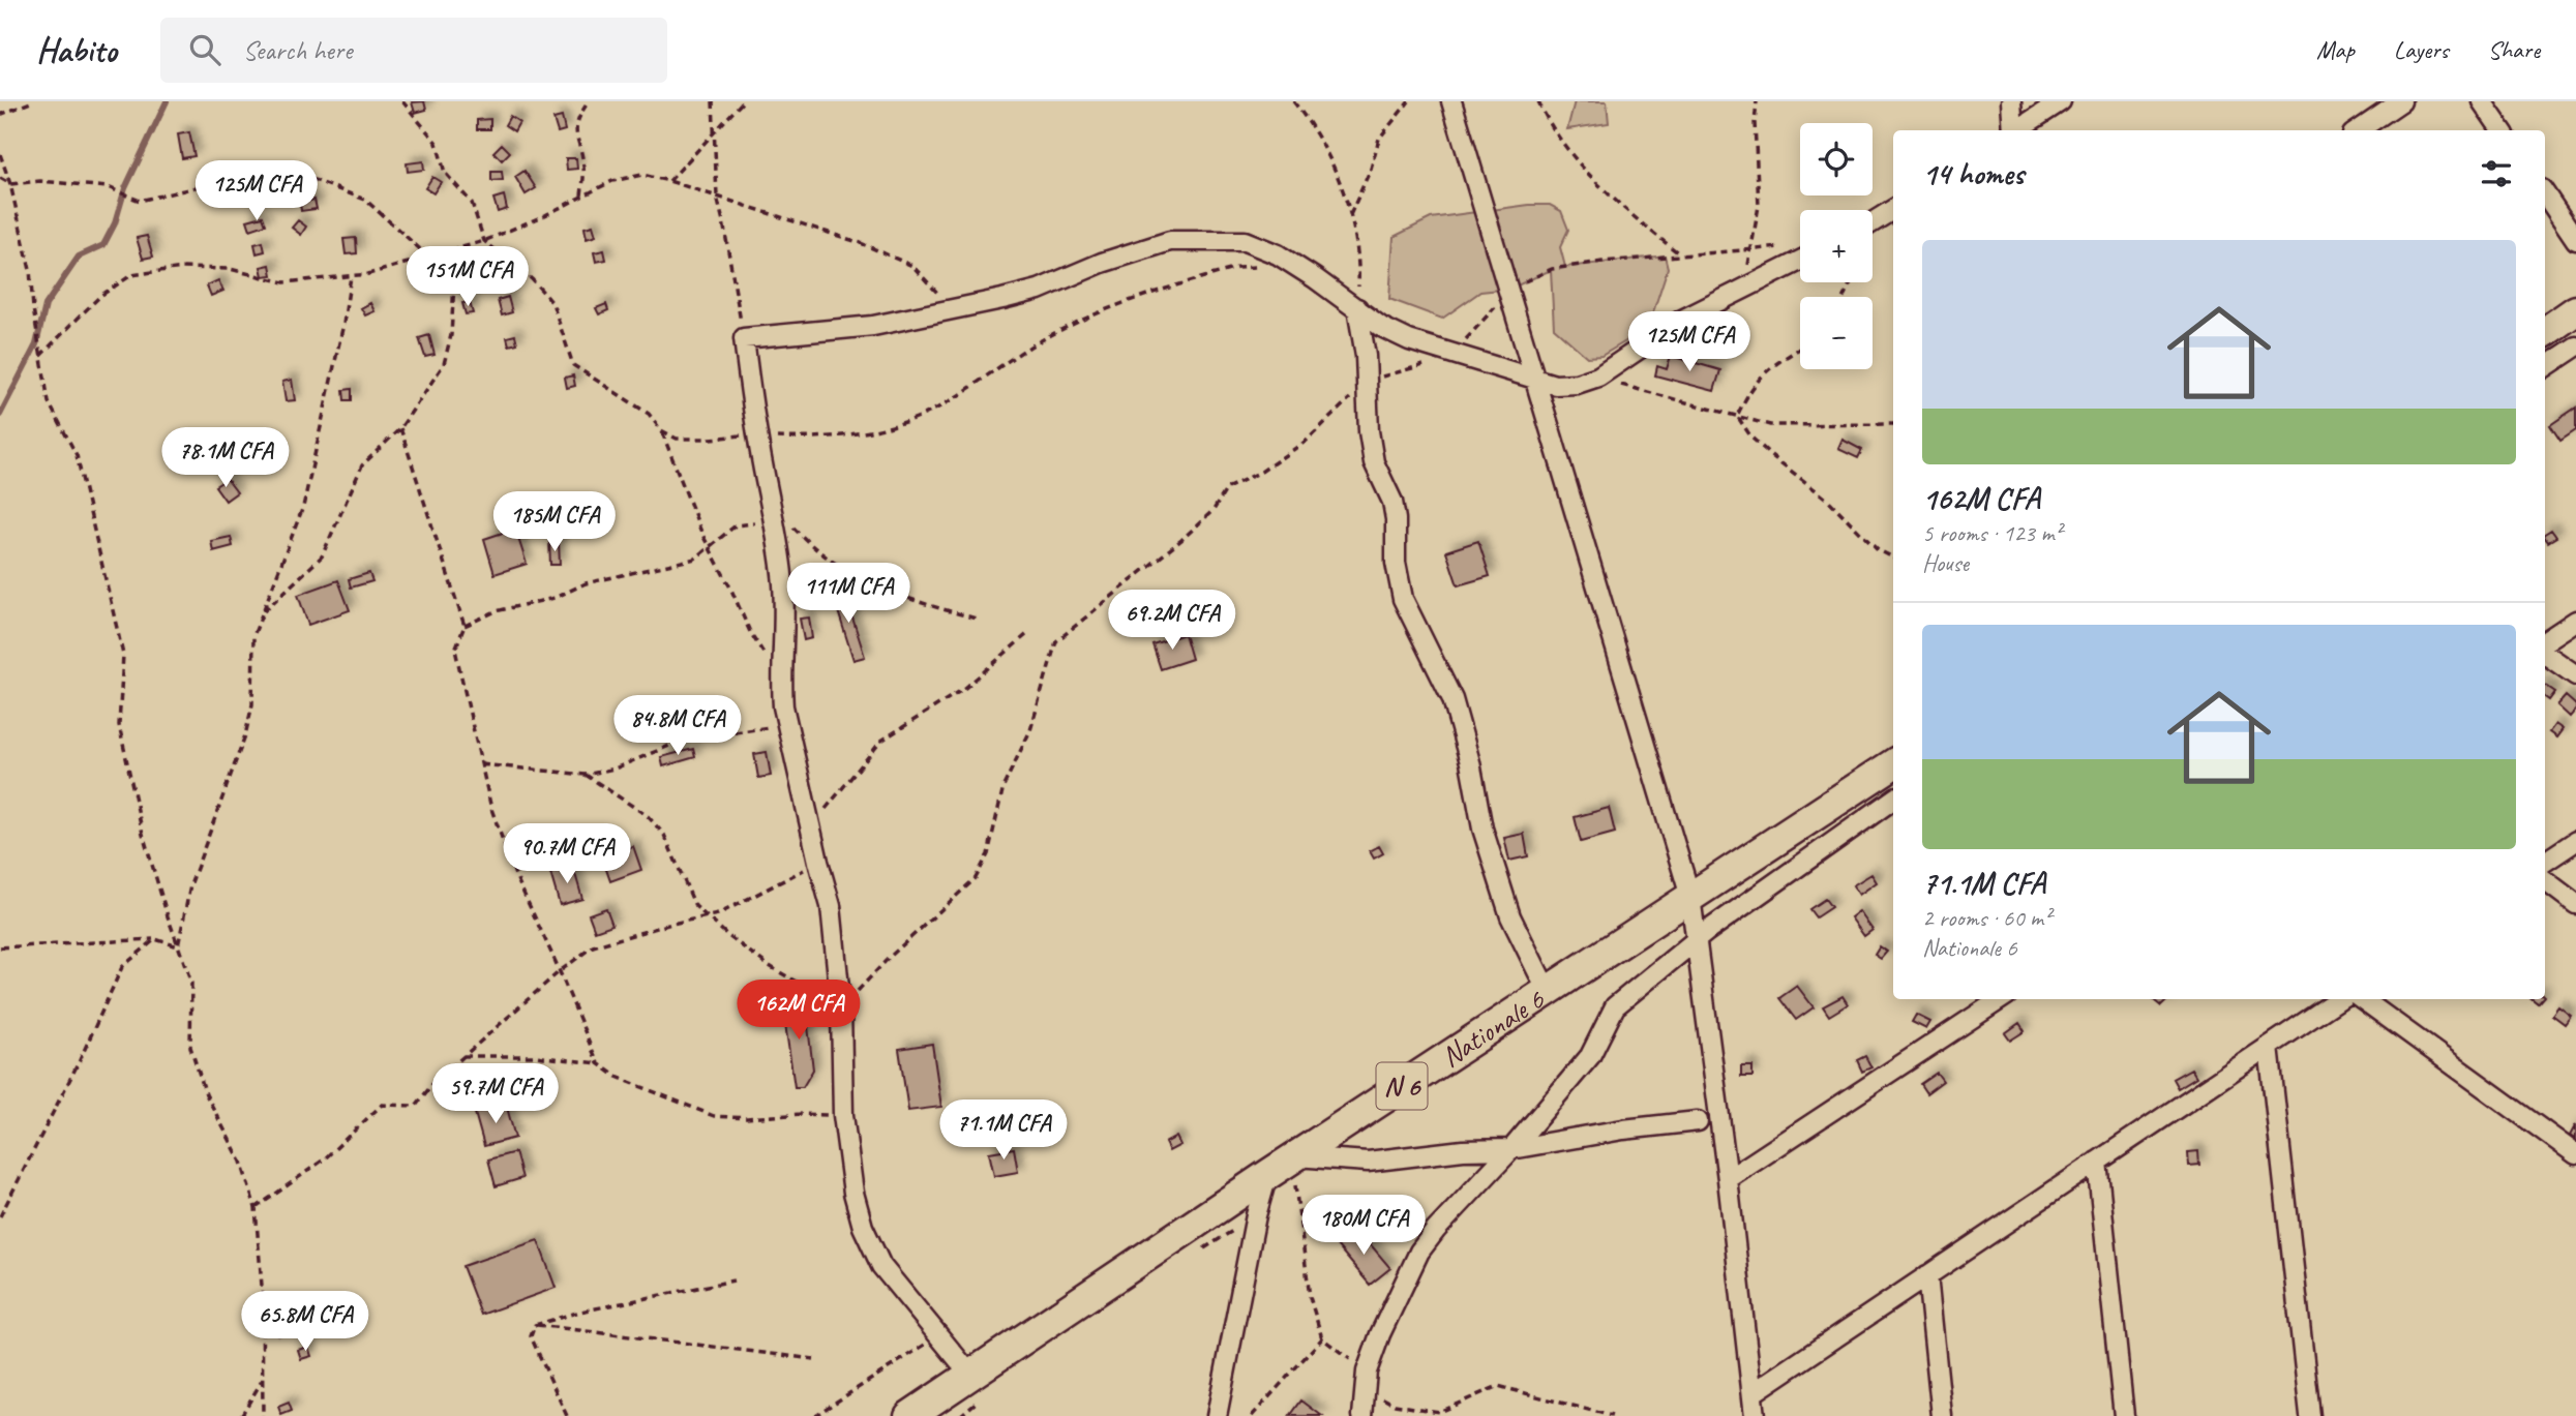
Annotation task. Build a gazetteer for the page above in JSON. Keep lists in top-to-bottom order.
{
  "streets": {
    "main road": ["Nationale 6", "N 6"]
  },
  "page": {
    "header": "Habito",
    "search": "Search here",
    "nav": ["Map", "Layers", "Share"],
    "map_buttons": ["+", "−"],
    "heading": "14 homes",
    "price": [
      "125M CFA",
      "151M CFA",
      "125M CFA",
      "78.1M CFA",
      "185M CFA",
      "111M CFA",
      "69.2M CFA",
      "84.8M CFA",
      "90.7M CFA",
      "162M CFA",
      "59.7M CFA",
      "71.1M CFA",
      "180M CFA",
      "65.8M CFA"
    ],
    "list": [
      {
        "name": "162M CFA",
        "note": "5 rooms · 123 m² · House"
      },
      {
        "name": "71.1M CFA",
        "note": "2 rooms · 60 m² · Nationale 6"
      }
    ]
  }
}
